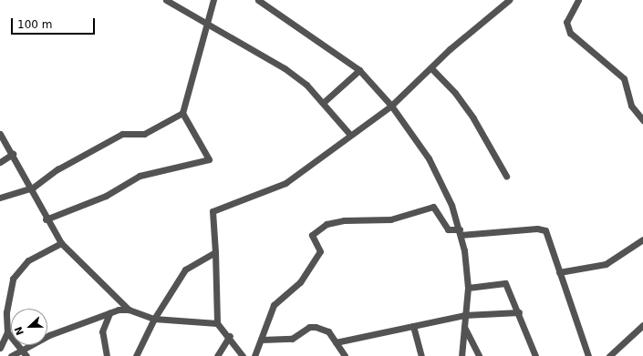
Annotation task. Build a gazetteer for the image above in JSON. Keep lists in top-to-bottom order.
{
  "scale_bar": "100 m",
  "north": "left"
}
